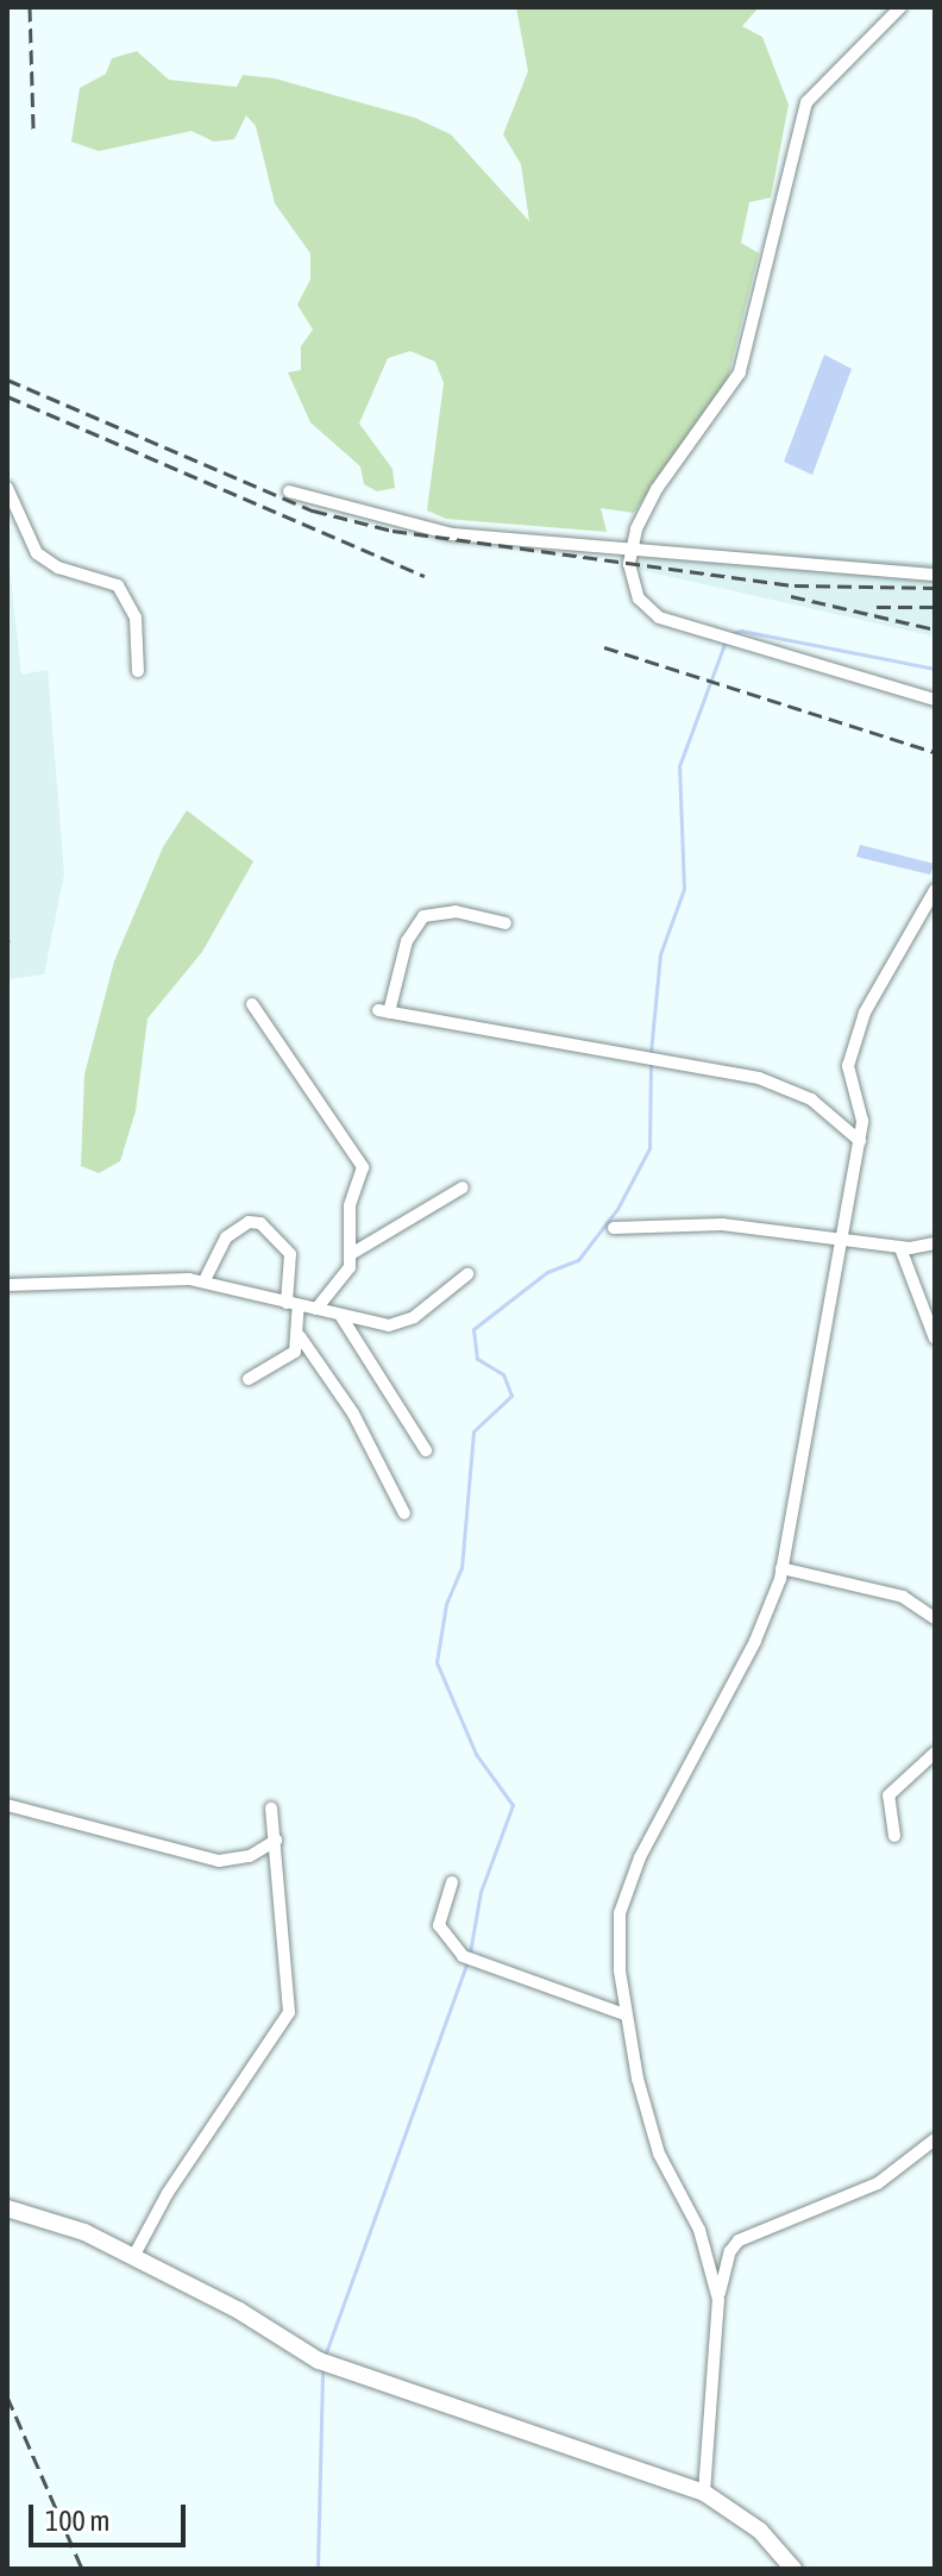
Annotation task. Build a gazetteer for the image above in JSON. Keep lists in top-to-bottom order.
{
  "scale_bar": "100 m"
}
